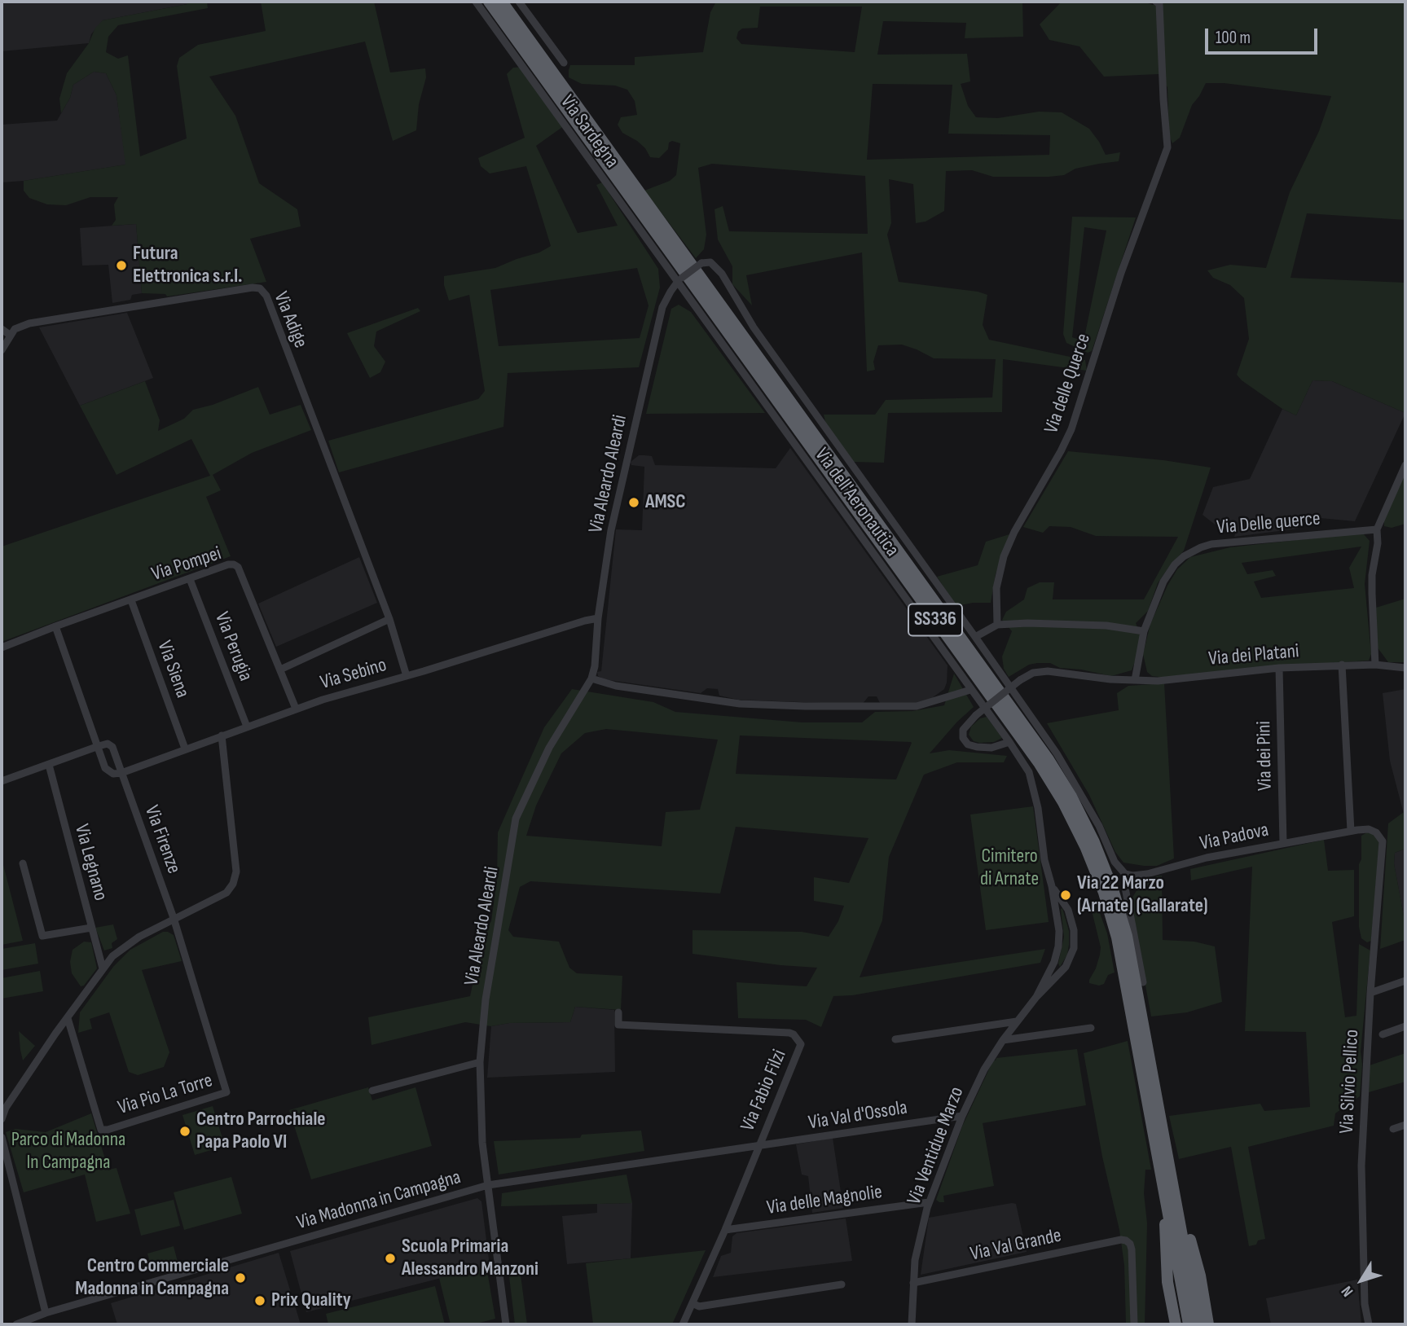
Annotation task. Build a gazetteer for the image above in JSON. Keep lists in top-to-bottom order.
{
  "streets": {
    "highway": ["SS336"],
    "street": [
      "Via Sardegna",
      "Via Adige",
      "Via delle Querce",
      "Via Aleardo Aleardi",
      "Via dell'Aeronautica",
      "Via Delle querce",
      "Via Pompei",
      "Via Perugia",
      "Via dei Platani",
      "Via Siena",
      "Via Sebino",
      "Via dei Pini",
      "Via Padova",
      "Via Firenze",
      "Via Legnano",
      "Via Silvio Pellico",
      "Via Fabio Filzi",
      "Via Pio La Torre",
      "Via Val d'Ossola",
      "Via Ventidue Marzo",
      "Via Madonna in Campagna",
      "Via delle Magnolie",
      "Via Val Grande"
    ]
  },
  "crossings": [
    ["Via Sardegna", "Via Aleardo Aleardi"],
    ["Via Sardegna", "Via dell'Aeronautica"],
    ["Via Adige", "Via Sebino"],
    ["Via Aleardo Aleardi", "Via dell'Aeronautica"],
    ["Via Aleardo Aleardi", "Via Sebino"],
    ["Via Aleardo Aleardi", "Via Madonna in Campagna"],
    ["Via dell'Aeronautica", "Via dei Platani"],
    ["Via dell'Aeronautica", "Via Ventidue Marzo"],
    ["Via Pompei", "Via Perugia"],
    ["Via Pompei", "Via Siena"],
    ["Via Pompei", "Via Sebino"],
    ["Via Perugia", "Via Sebino"],
    ["Via dei Platani", "Via dei Pini"],
    ["Via dei Platani", "Via Ventidue Marzo"],
    ["Via Siena", "Via Sebino"],
    ["Via Sebino", "Via Firenze"],
    ["Via dei Pini", "Via Padova"],
    ["Via Padova", "Via Silvio Pellico"],
    ["Via Firenze", "Via Pio La Torre"],
    ["Via Fabio Filzi", "Via Val d'Ossola"],
    ["Via Fabio Filzi", "Via Madonna in Campagna"],
    ["Via Fabio Filzi", "Via delle Magnolie"],
    ["Via Val d'Ossola", "Via Ventidue Marzo"],
    ["Via Val d'Ossola", "Via Madonna in Campagna"],
    ["Via Ventidue Marzo", "Via delle Magnolie"],
    ["Via Ventidue Marzo", "Via Val Grande"]
  ],
  "parks": ["Cimitero di Arnate", "Parco di Madonna In Campagna"],
  "places": [
    "Futura Elettronica s.r.l.",
    "AMSC",
    "Via 22 Marzo (Arnate) (Gallarate)",
    "Centro Parrochiale Papa Paolo VI",
    "Scuola Primaria Alessandro Manzoni",
    "Centro Commerciale Madonna in Campagna",
    "Prix Quality"
  ],
  "scale_bar": "100 m",
  "north": "bottom left"
}
